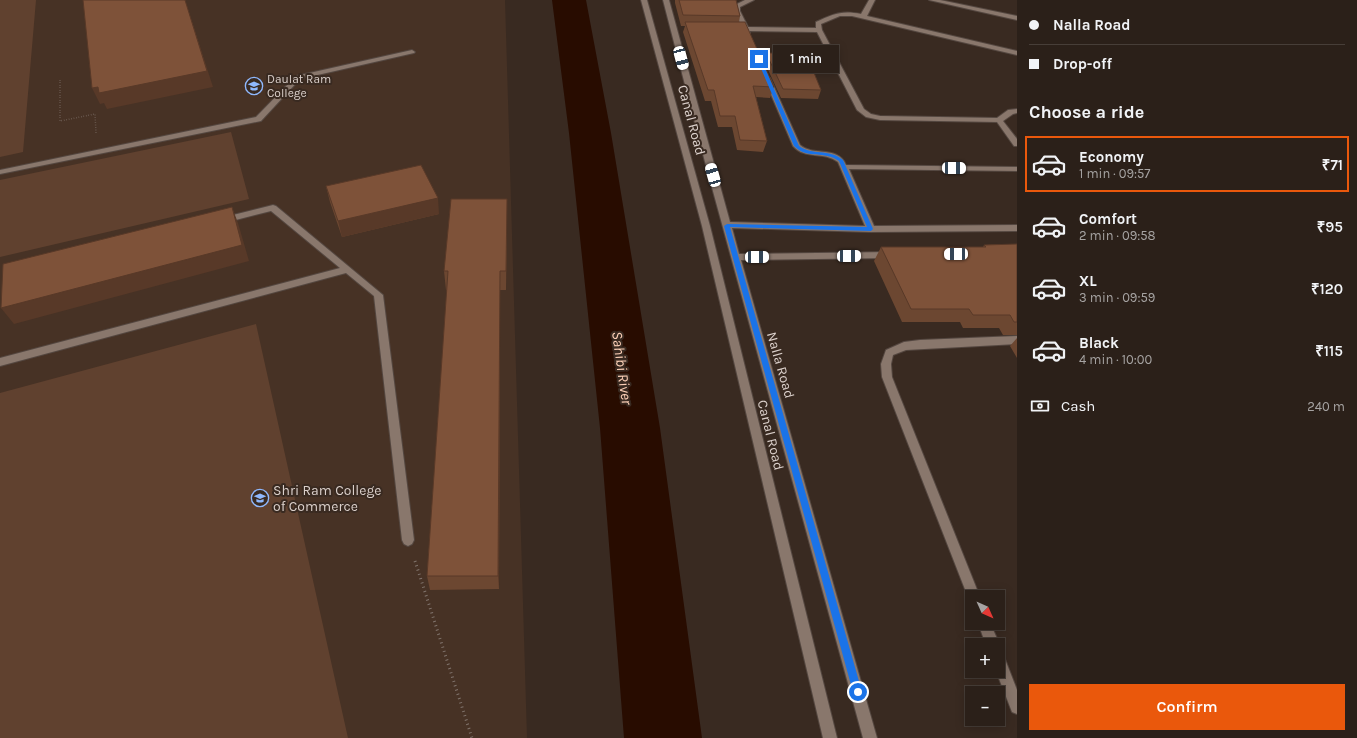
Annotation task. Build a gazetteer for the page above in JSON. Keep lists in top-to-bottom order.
{
  "streets": {
    "street": ["Canal Road", "Nalla Road"]
  },
  "water": ["Sahibi River"],
  "places": {
    "school or university": ["Daulat Ram College", "Shri Ram College of Commerce"]
  },
  "north": "bottom right",
  "page": {
    "banner": ["Nalla Road", "Drop-off"],
    "bubble": "1 min",
    "heading": "Choose a ride",
    "list": [
      {
        "name": "Economy",
        "note": "1 min · 09:57",
        "value": "₹71"
      },
      {
        "name": "Comfort",
        "note": "2 min · 09:58",
        "value": "₹95"
      },
      {
        "name": "XL",
        "note": "3 min · 09:59",
        "value": "₹120"
      },
      {
        "name": "Black",
        "note": "4 min · 10:00",
        "value": "₹115"
      }
    ],
    "pay": ["Cash", "240 m"],
    "map_buttons": ["+", "−"],
    "buttons": "Confirm"
  }
}
